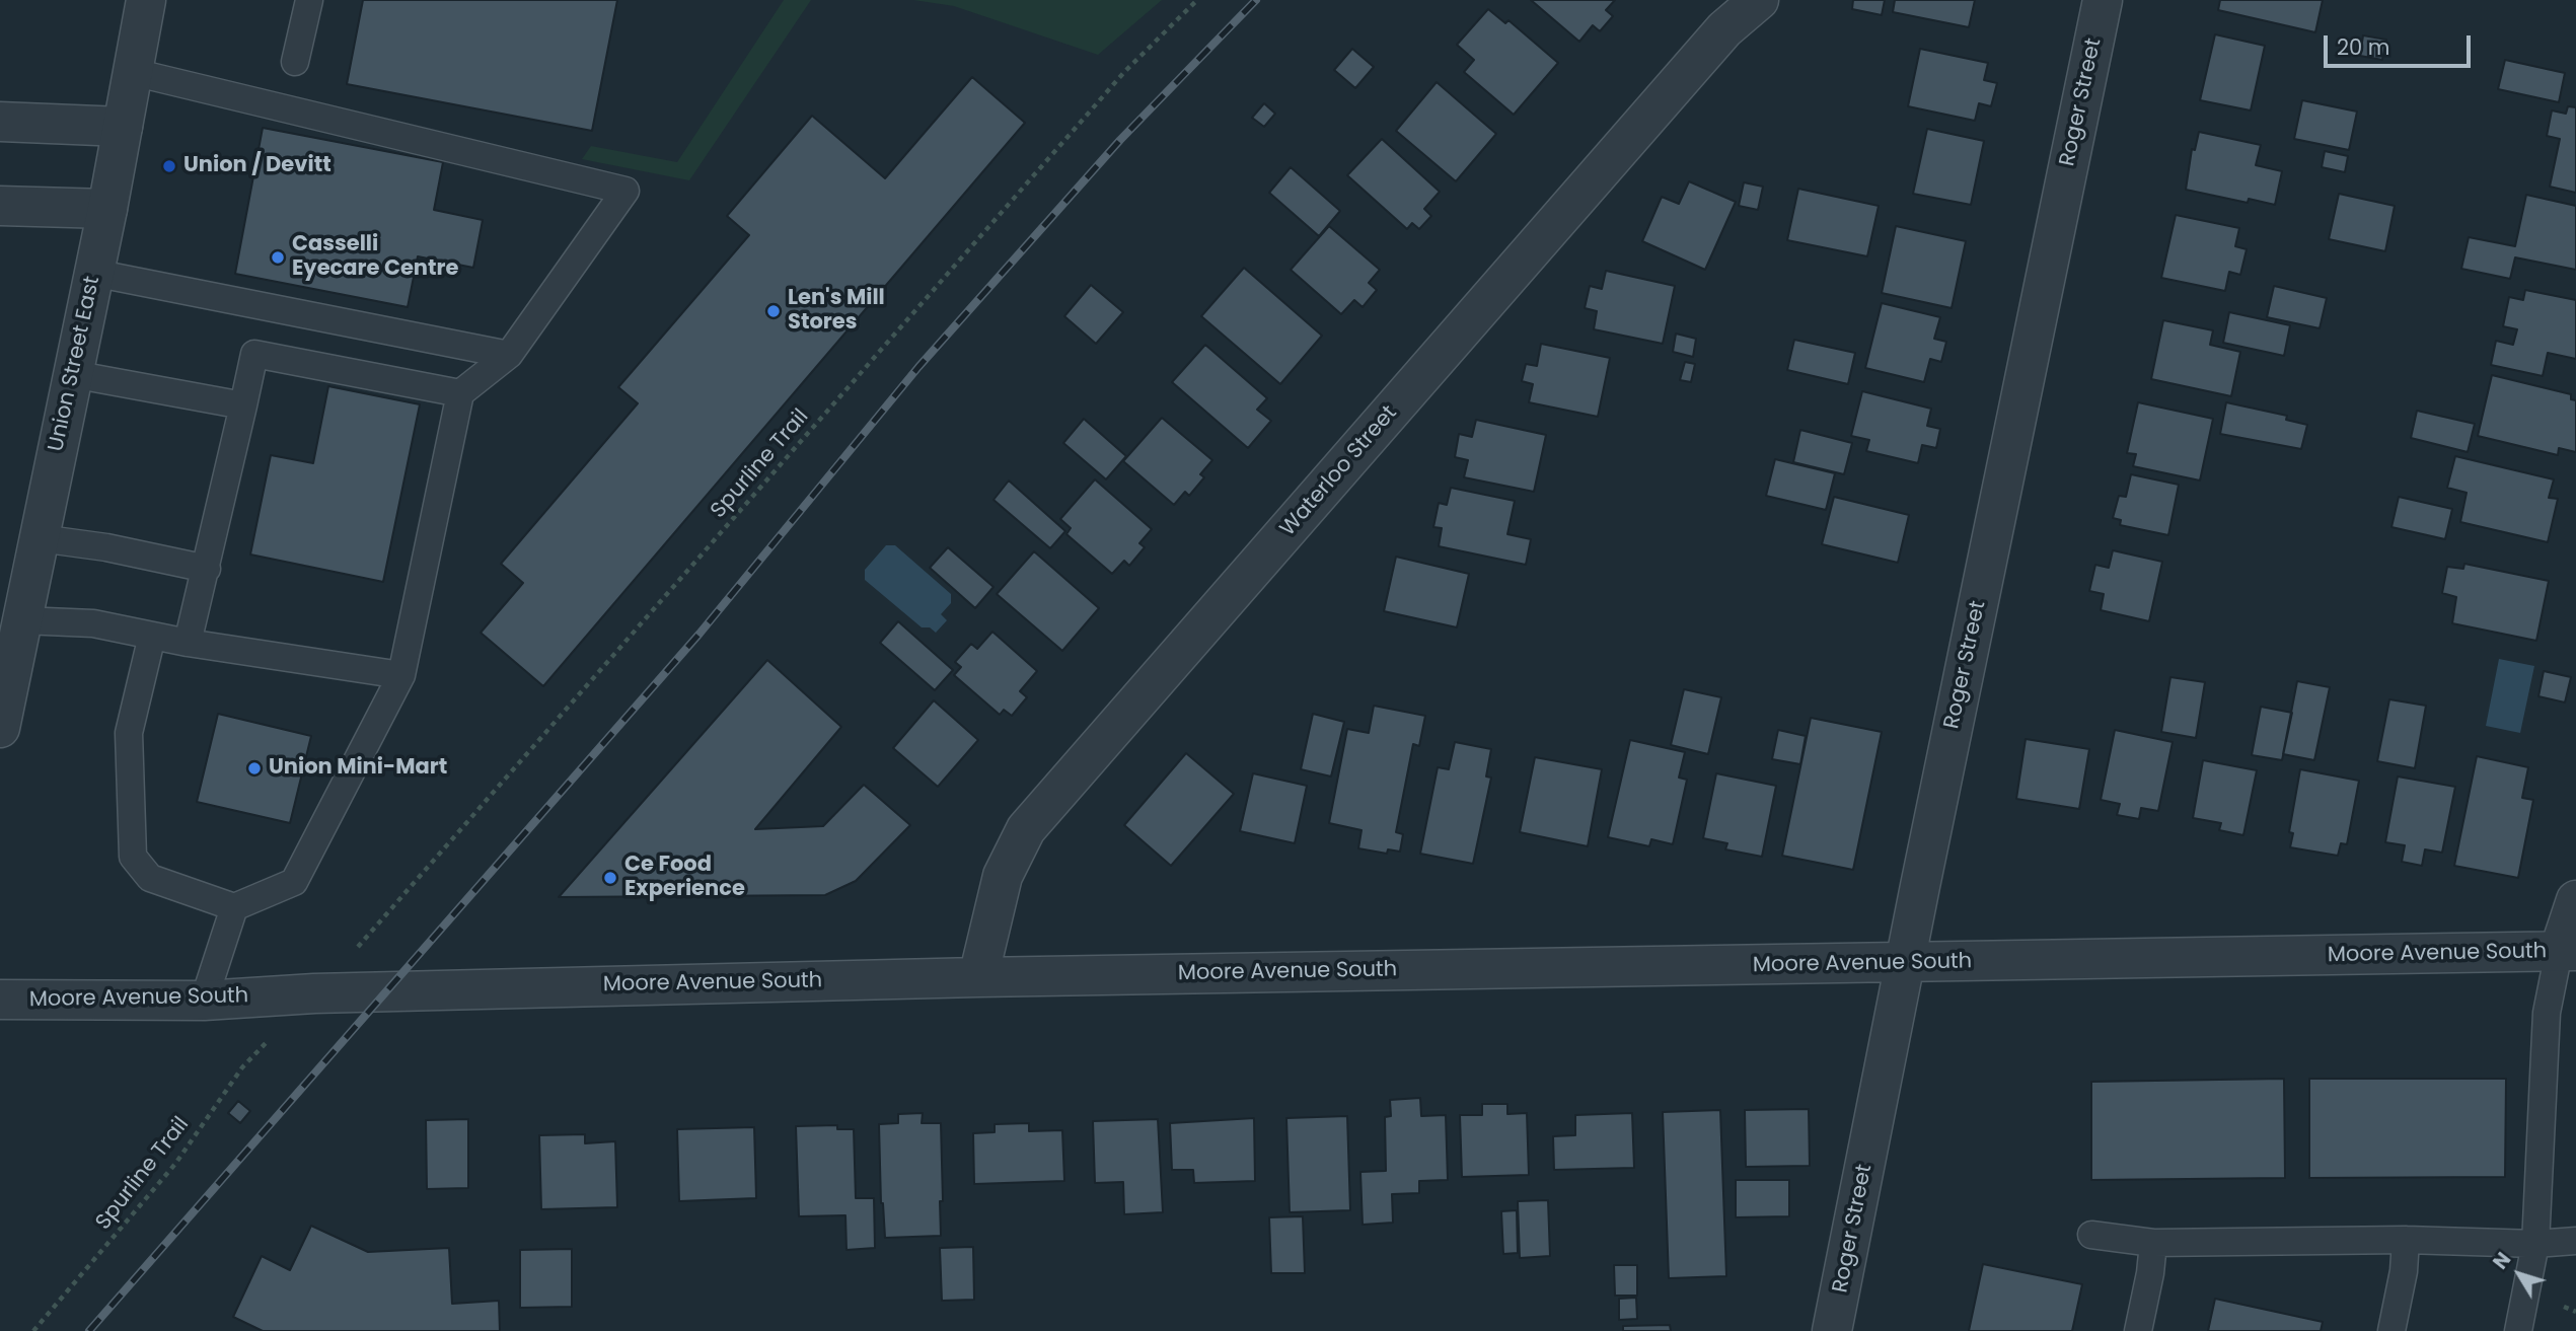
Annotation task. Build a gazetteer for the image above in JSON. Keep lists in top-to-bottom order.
{
  "streets": {
    "street": [
      "Roger Street",
      "Union Street East",
      "Waterloo Street",
      "Moore Avenue South"
    ],
    "path": ["Spurline Trail"]
  },
  "crossings": [
    ["Roger Street", "Moore Avenue South"],
    ["Waterloo Street", "Moore Avenue South"]
  ],
  "places": [
    "Union / Devitt",
    "Casselli Eyecare Centre",
    "Len's Mill Stores",
    "Union Mini-Mart",
    "Ce Food Experience"
  ],
  "scale_bar": "20 m",
  "north": "top left"
}
